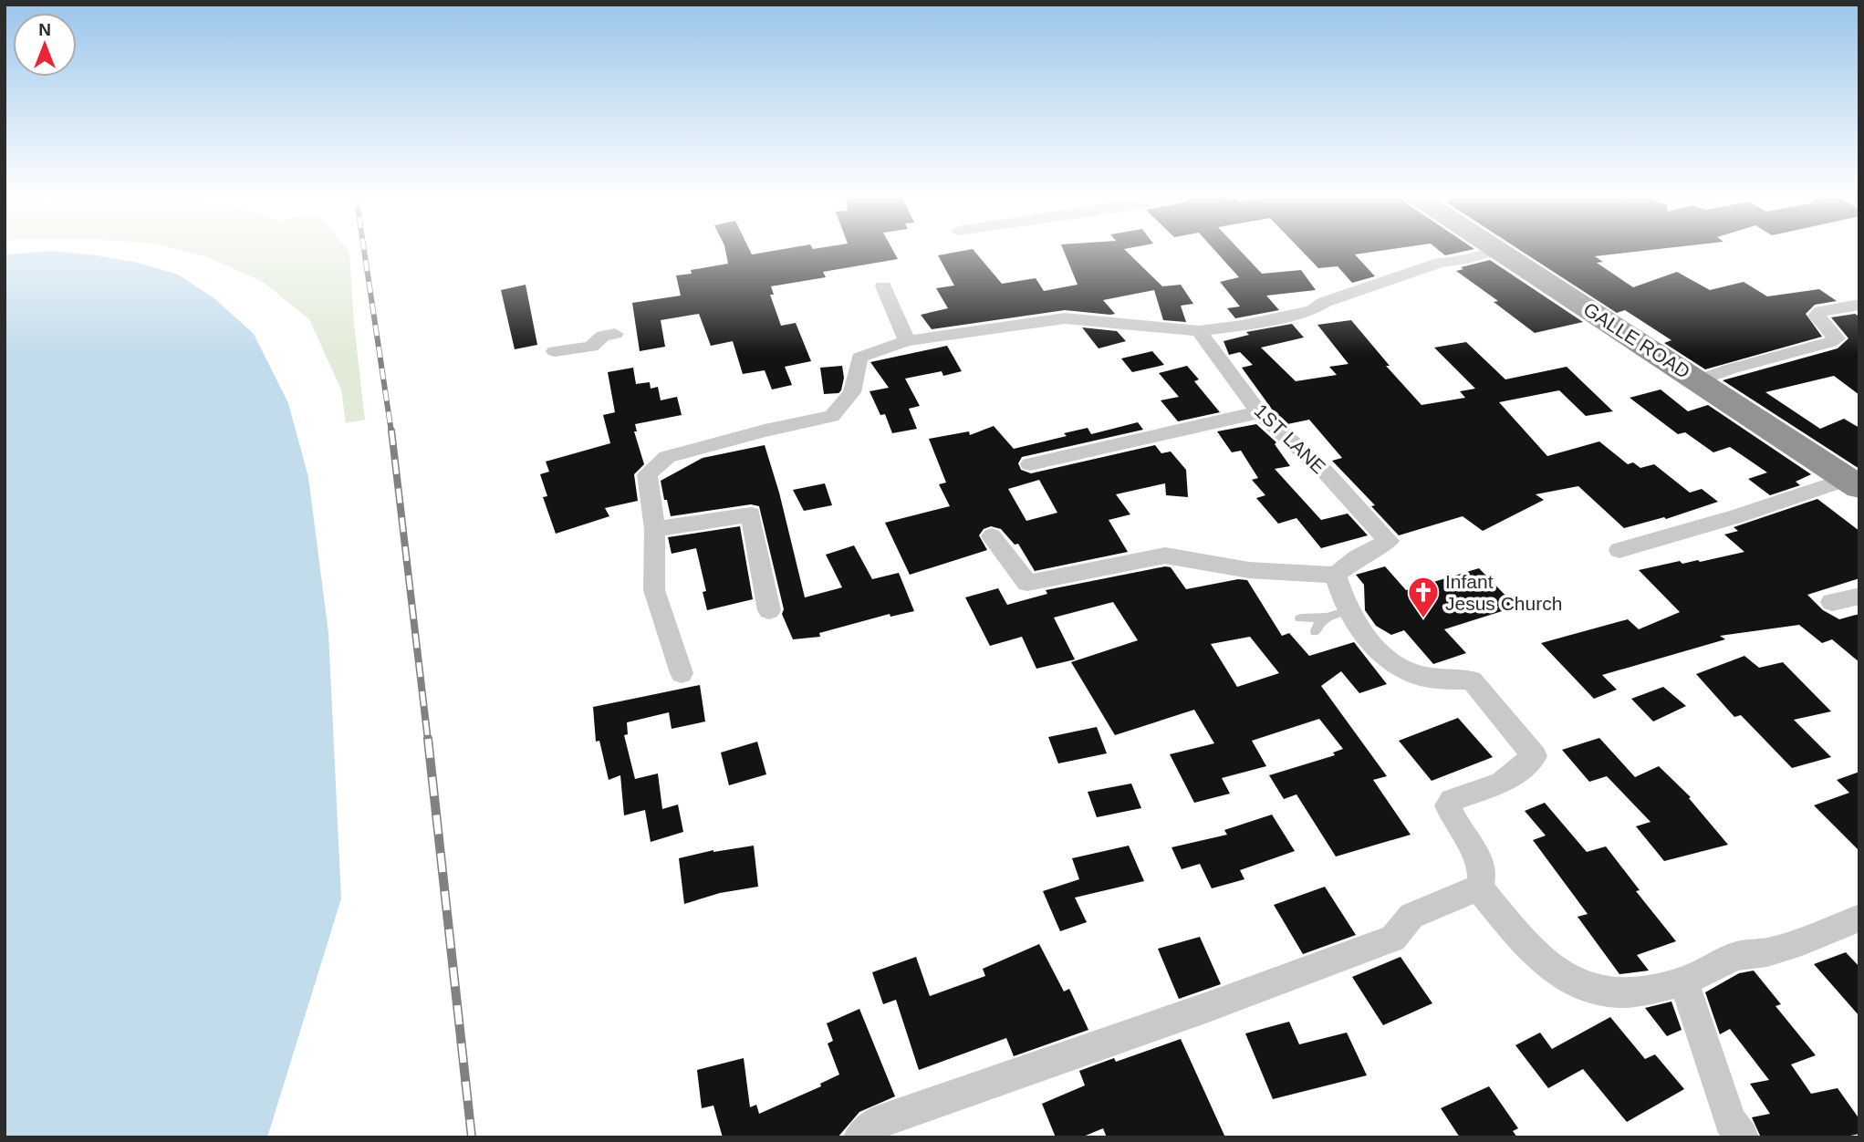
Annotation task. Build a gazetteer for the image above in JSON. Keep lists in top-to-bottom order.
{
  "streets": {
    "highway": ["GALLE ROAD"],
    "street": ["1ST LANE"]
  },
  "places": {
    "church": ["Infant Jesus Church"]
  },
  "north": "top"
}
